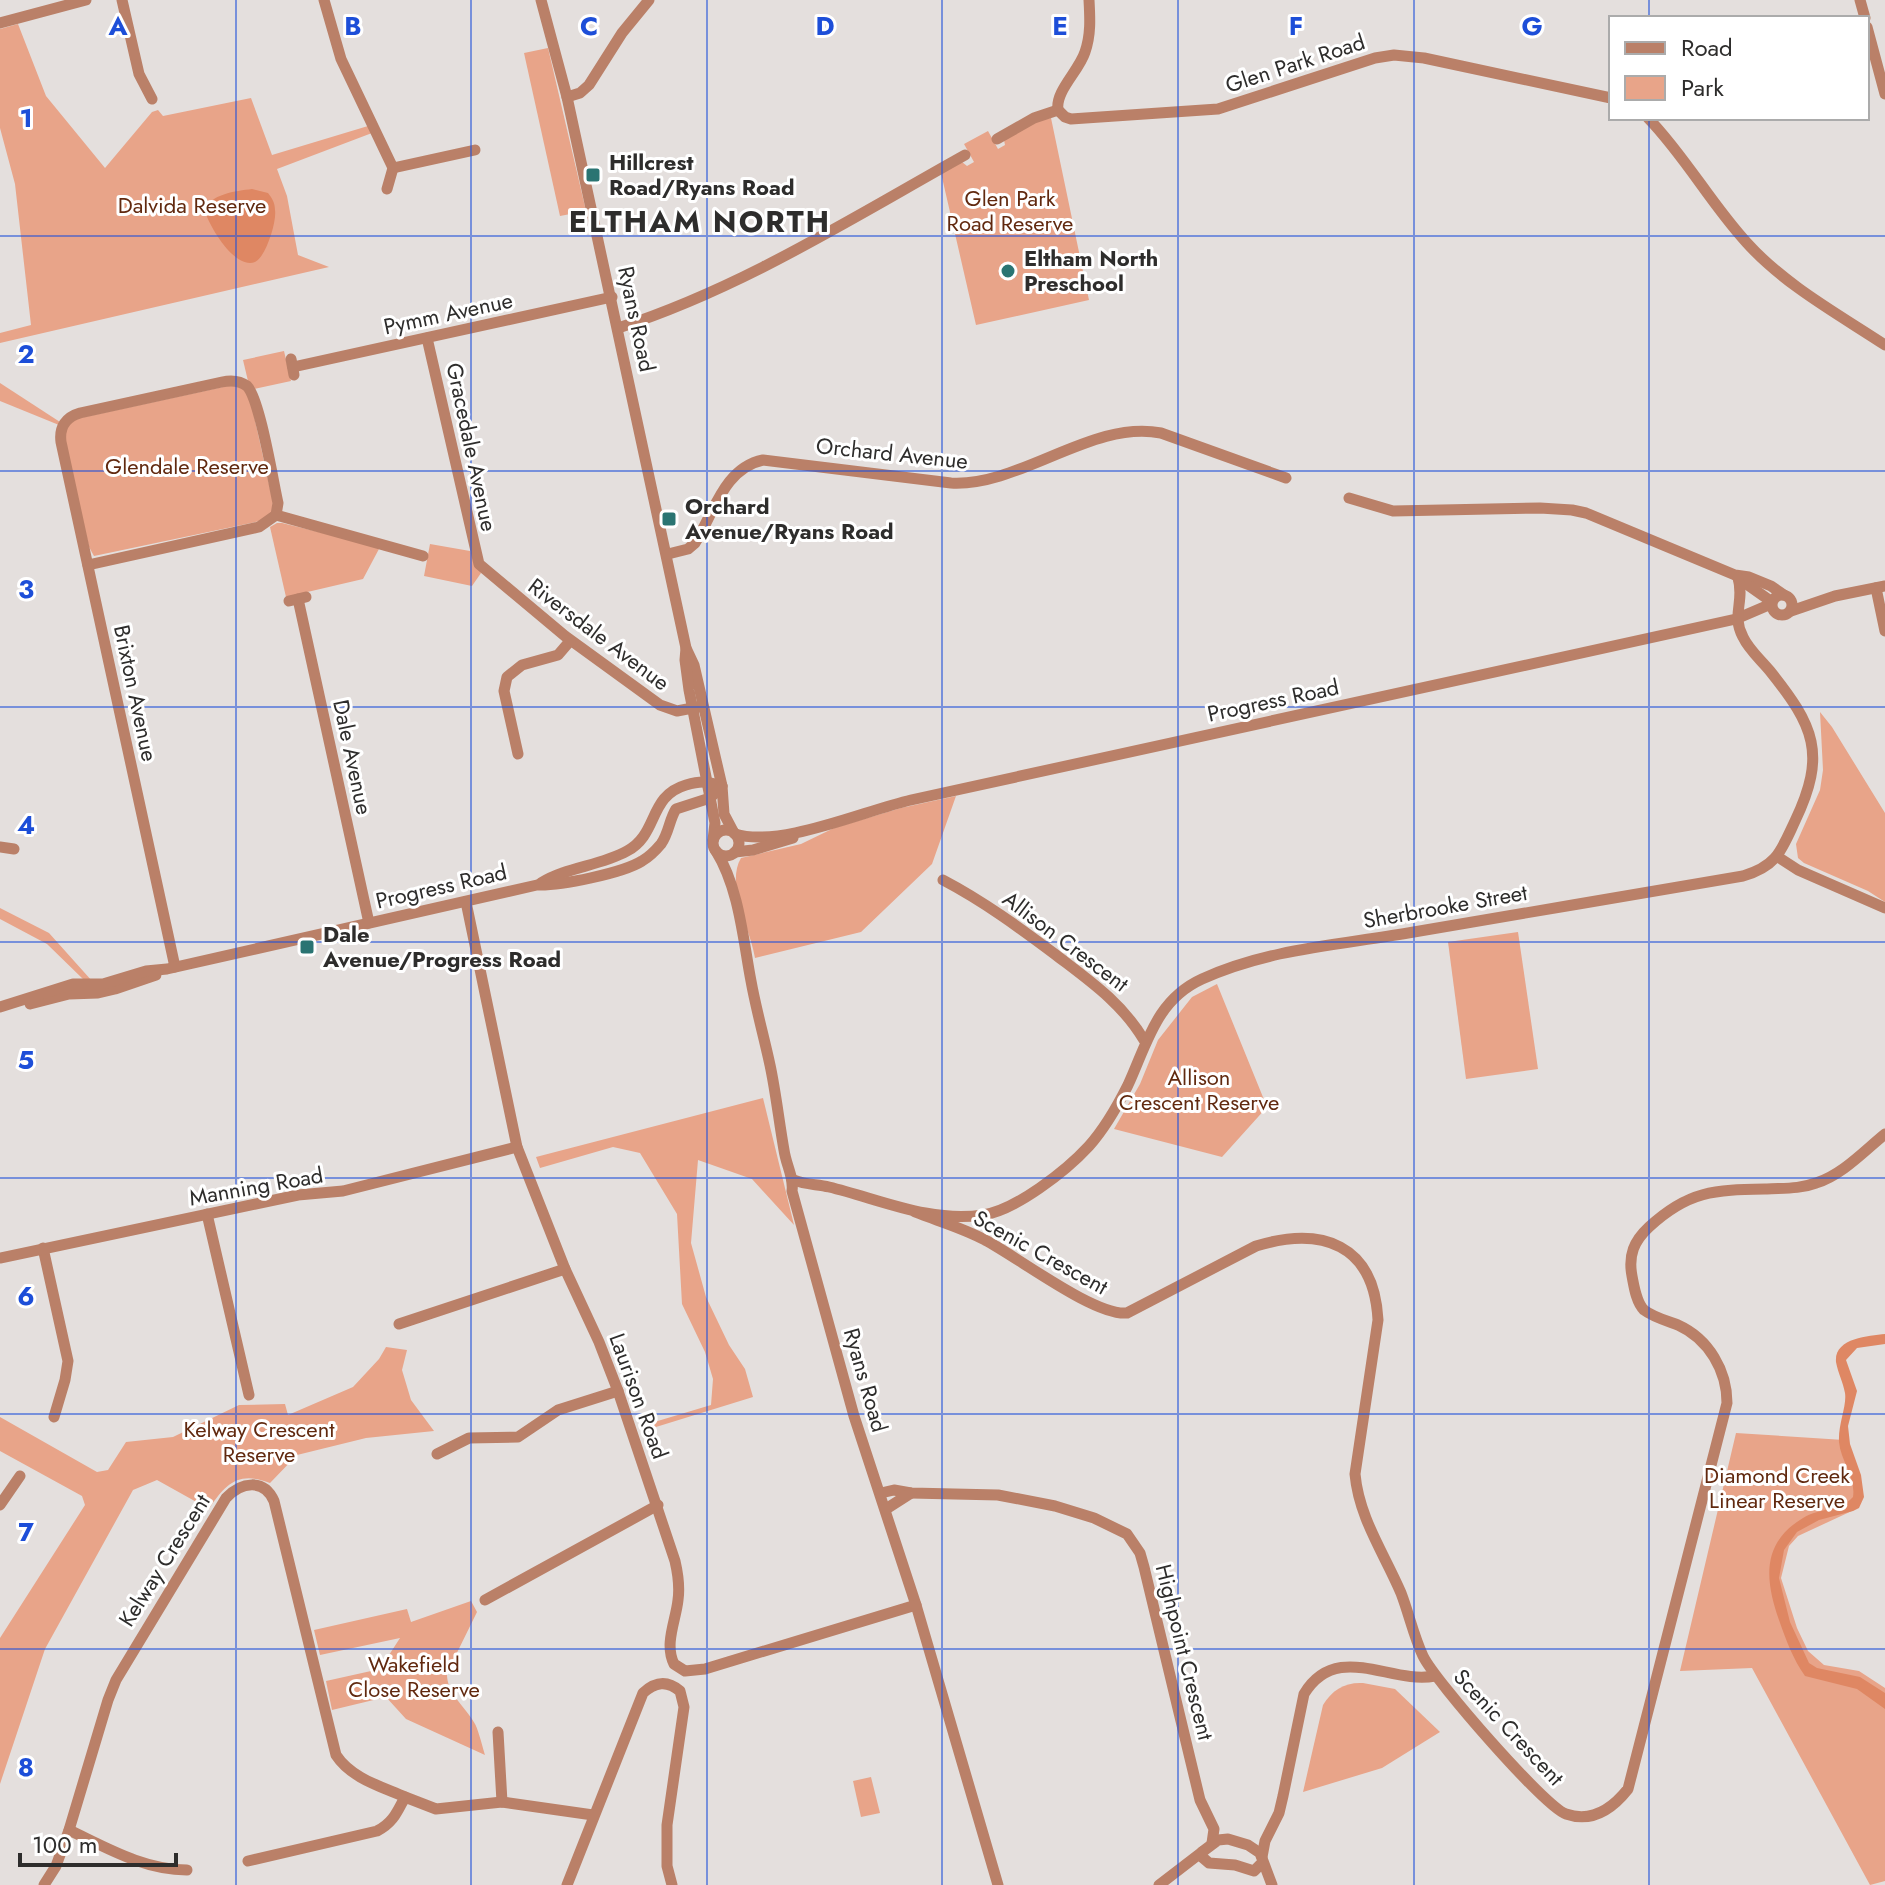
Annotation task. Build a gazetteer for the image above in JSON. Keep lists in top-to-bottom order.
{
  "streets": {
    "street": [
      "Glen Park Road",
      "Pymm Avenue",
      "Ryans Road",
      "Gracedale Avenue",
      "Orchard Avenue",
      "Riversdale Avenue",
      "Brixton Avenue",
      "Progress Road",
      "Dale Avenue",
      "Sherbrooke Street",
      "Allison Crescent",
      "Manning Road",
      "Scenic Crescent",
      "Laurison Road",
      "Kelway Crescent",
      "Highpoint Crescent"
    ]
  },
  "crossings": [
    ["Pymm Avenue", "Ryans Road"],
    ["Pymm Avenue", "Gracedale Avenue"],
    ["Ryans Road", "Orchard Avenue"],
    ["Ryans Road", "Riversdale Avenue"],
    ["Ryans Road", "Progress Road"],
    ["Ryans Road", "Laurison Road"],
    ["Ryans Road", "Highpoint Crescent"],
    ["Gracedale Avenue", "Riversdale Avenue"],
    ["Brixton Avenue", "Progress Road"],
    ["Progress Road", "Dale Avenue"],
    ["Progress Road", "Laurison Road"],
    ["Sherbrooke Street", "Allison Crescent"],
    ["Manning Road", "Laurison Road"]
  ],
  "districts": ["ELTHAM NORTH"],
  "parks": [
    "Glen Park Road Reserve",
    "Dalvida Reserve",
    "Glendale Reserve",
    "Allison Crescent Reserve",
    "Kelway Crescent Reserve",
    "Diamond Creek Linear Reserve",
    "Wakefield Close Reserve"
  ],
  "places": {
    "transit": ["Hillcrest Road/Ryans Road", "Orchard Avenue/Ryans Road", "Dale Avenue/Progress Road"],
    "other": ["Eltham North Preschool"]
  },
  "legend": ["Road", "Park"],
  "scale_bar": "100 m",
  "grid": {
    "columns": [
      "A",
      "B",
      "C",
      "D",
      "E",
      "F",
      "G"
    ],
    "rows": [
      "1",
      "2",
      "3",
      "4",
      "5",
      "6",
      "7",
      "8"
    ]
  }
}
